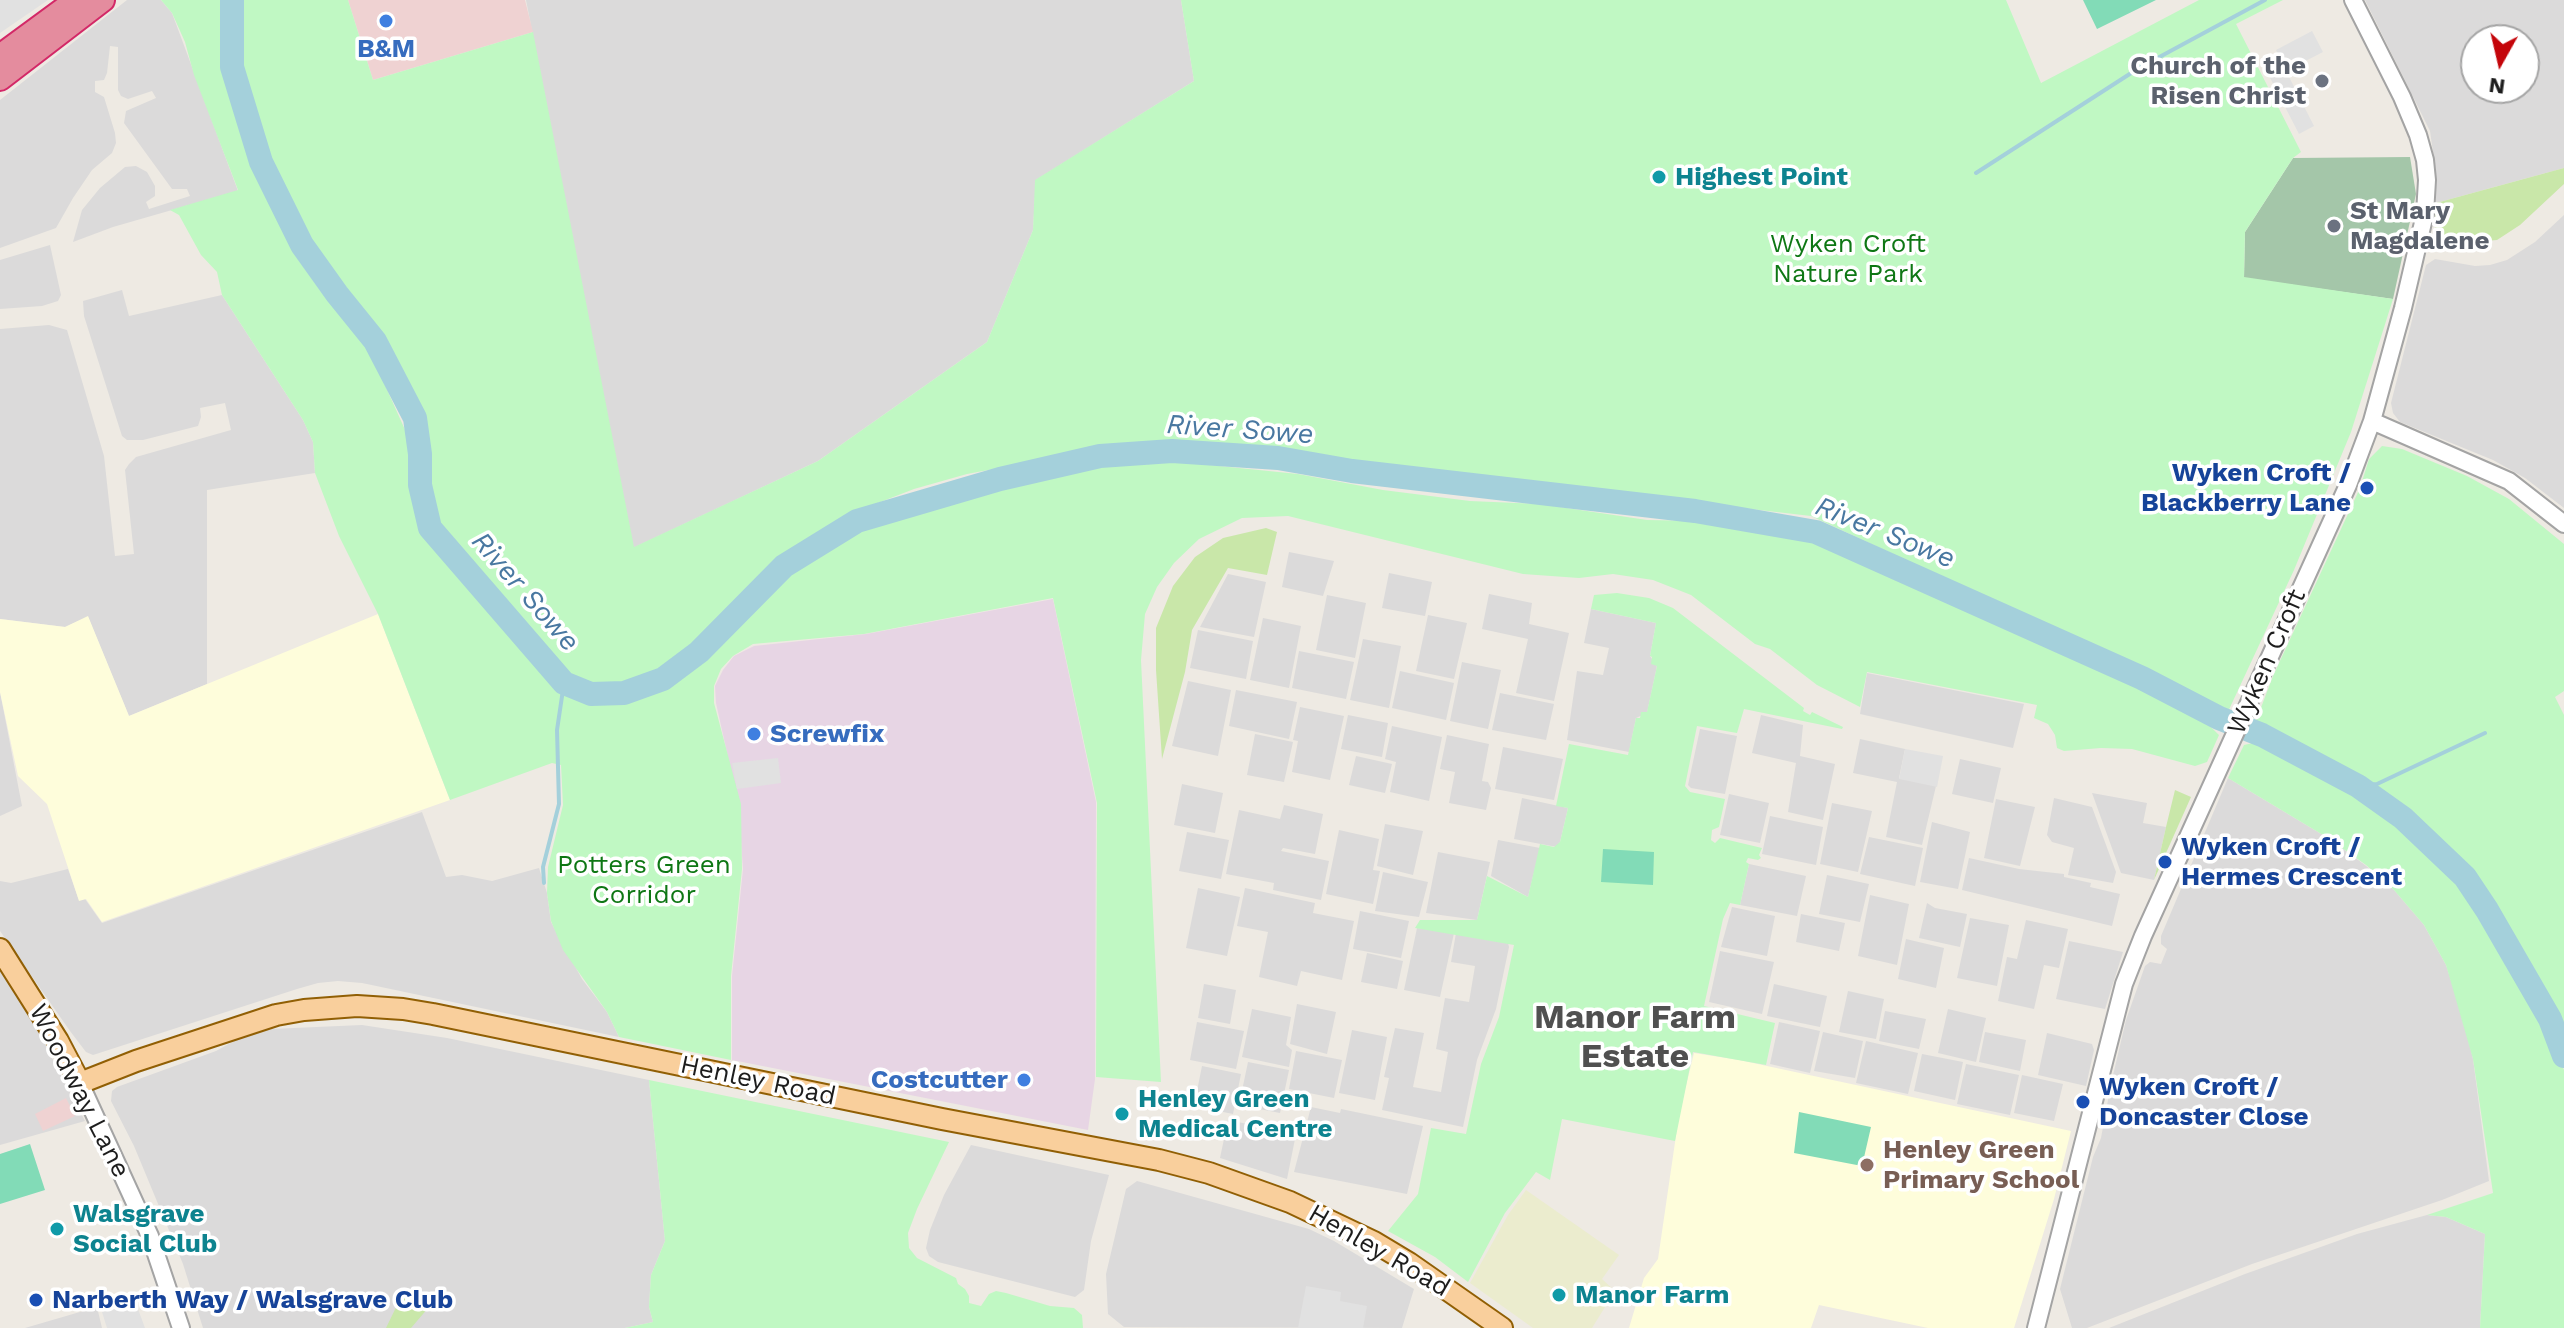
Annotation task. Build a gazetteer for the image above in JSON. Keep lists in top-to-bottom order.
{
  "streets": {
    "main road": ["Henley Road", "Woodway Lane"],
    "street": ["Wyken Croft"]
  },
  "crossings": [
    ["Henley Road", "Woodway Lane"]
  ],
  "districts": ["Manor Farm Estate"],
  "water": ["River Sowe"],
  "parks": ["Wyken Croft Nature Park", "Potters Green Corridor"],
  "places": [
    "B&M",
    "Church of the Risen Christ",
    "Highest Point",
    "St Mary Magdalene",
    "Wyken Croft / Blackberry Lane",
    "Screwfix",
    "Wyken Croft / Hermes Crescent",
    "Costcutter",
    "Wyken Croft / Doncaster Close",
    "Henley Green Medical Centre",
    "Henley Green Primary School",
    "Walsgrave Social Club",
    "Manor Farm",
    "Narberth Way / Walsgrave Club"
  ],
  "north": "bottom"
}
